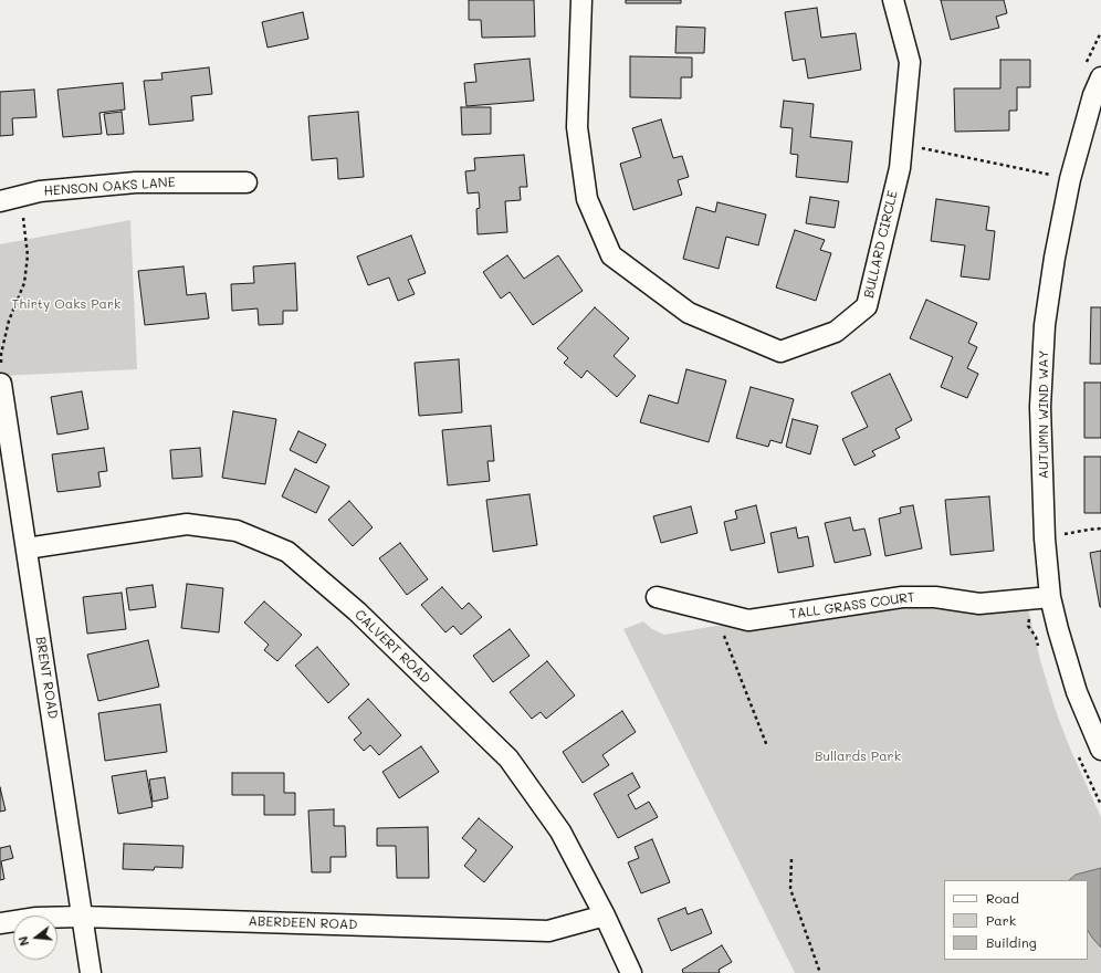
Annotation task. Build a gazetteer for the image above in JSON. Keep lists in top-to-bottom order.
{
  "streets": {
    "street": [
      "HENSON OAKS LANE",
      "BULLARD CIRCLE",
      "AUTUMN WIND WAY",
      "TALL GRASS COURT",
      "CALVERT ROAD",
      "BRENT ROAD",
      "ABERDEEN ROAD"
    ]
  },
  "crossings": [
    ["AUTUMN WIND WAY", "TALL GRASS COURT"],
    ["CALVERT ROAD", "BRENT ROAD"],
    ["CALVERT ROAD", "ABERDEEN ROAD"],
    ["BRENT ROAD", "ABERDEEN ROAD"]
  ],
  "parks": ["Thirty Oaks Park", "Bullards Park"],
  "legend": ["Road", "Park", "Building"],
  "north": "left"
}
